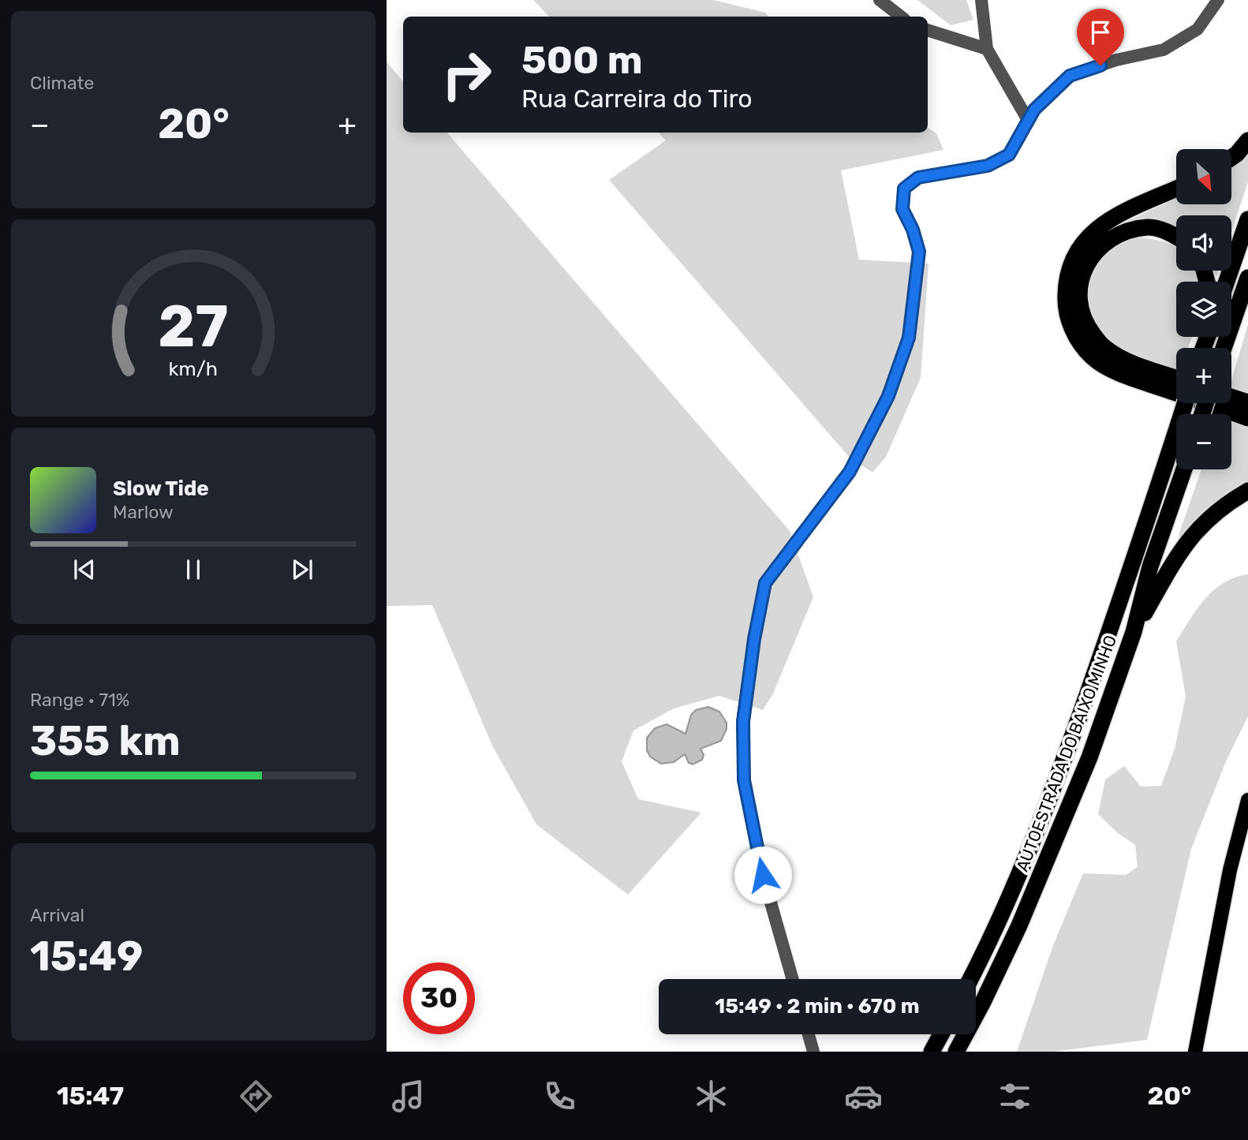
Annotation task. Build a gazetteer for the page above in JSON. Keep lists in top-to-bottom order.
{
  "streets": {
    "highway": ["AUTOESTRADA DO BAIXO MINHO"]
  },
  "north": "bottom right",
  "page": {
    "tile": [
      "Climate",
      ["Range · 71%", "355 km"],
      ["Arrival", "15:49"]
    ],
    "turn": ["500 m", "Rua Carreira do Tiro"],
    "heat": ["−", "20°", "+"],
    "map_buttons": ["+", "−"],
    "song": ["Slow Tide", "Marlow"],
    "limit": "30",
    "trip": "15:49 · 2 min · 670 m",
    "tabs": ["15:47", "20°"],
    "gauge": ["27", "km/h"]
  }
}
